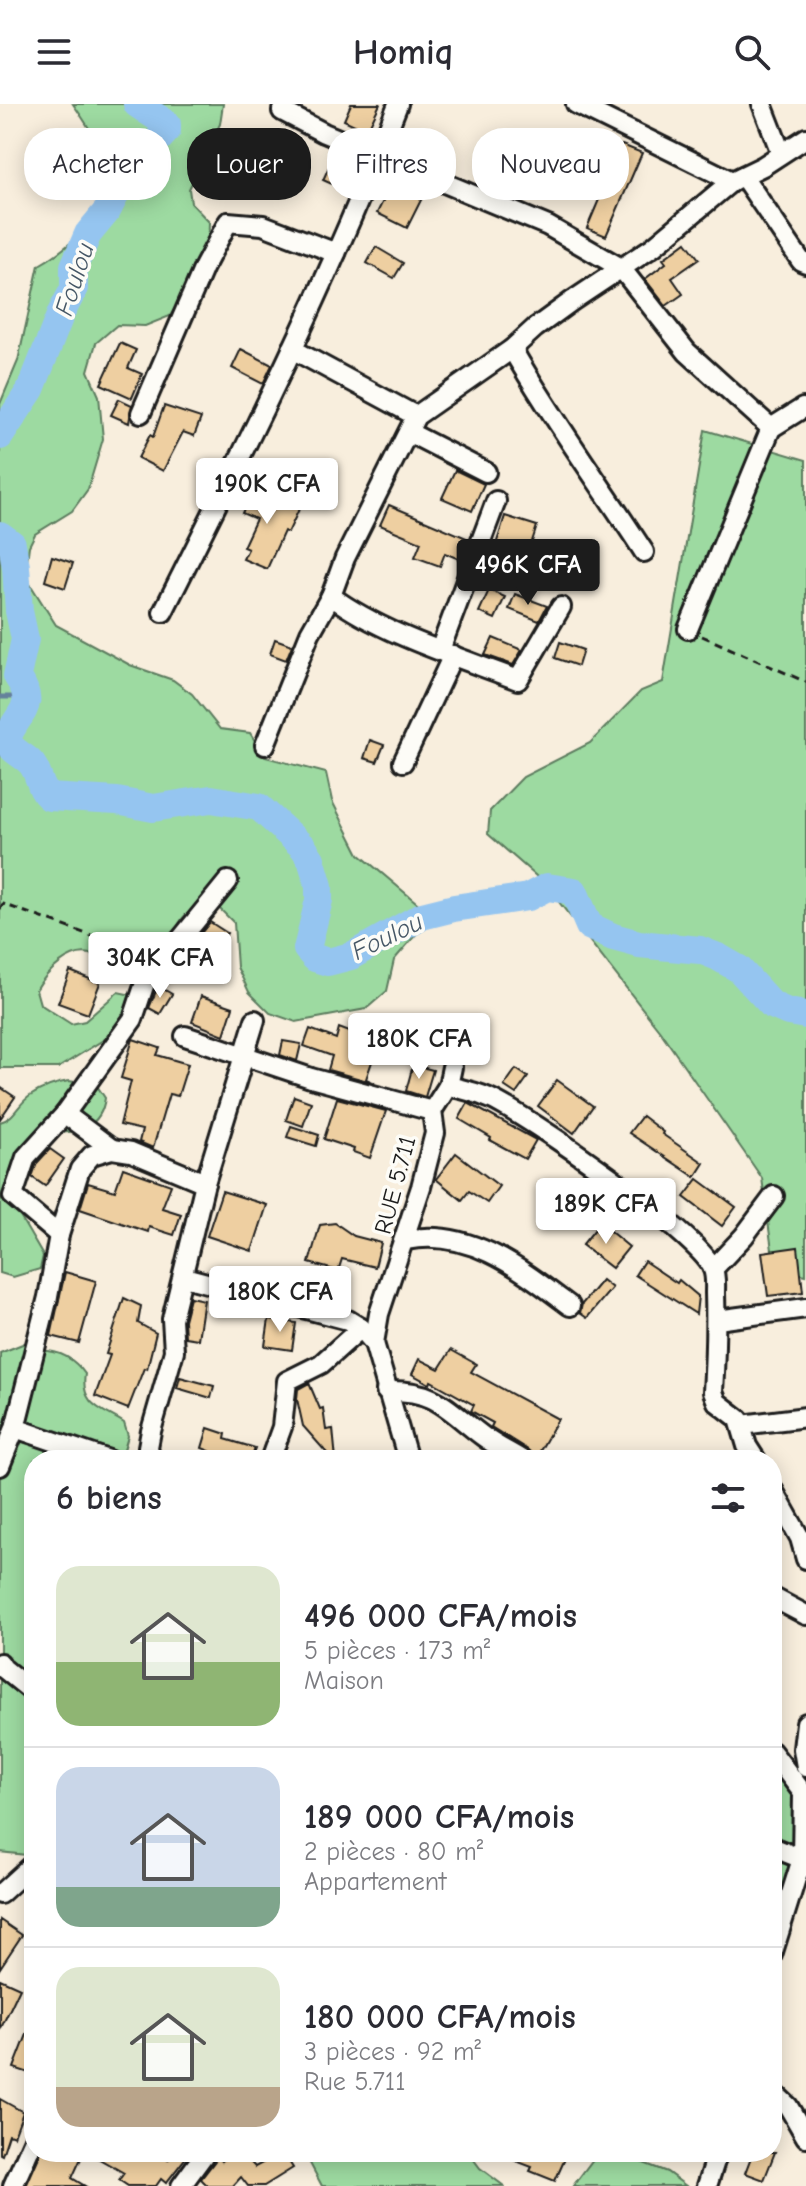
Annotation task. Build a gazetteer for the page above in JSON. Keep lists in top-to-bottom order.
{
  "streets": {
    "street": ["RUE 5.711"]
  },
  "water": ["Foulou"],
  "page": {
    "header": "Homiq",
    "chip": [
      "Acheter",
      "Louer",
      "Filtres",
      "Nouveau"
    ],
    "price": [
      "190K CFA",
      "496K CFA",
      "304K CFA",
      "180K CFA",
      "189K CFA",
      "180K CFA"
    ],
    "heading": "6 biens",
    "list": [
      {
        "name": "496 000 CFA/mois",
        "note": "5 pièces · 173 m² · Maison"
      },
      {
        "name": "189 000 CFA/mois",
        "note": "2 pièces · 80 m² · Appartement"
      },
      {
        "name": "180 000 CFA/mois",
        "note": "3 pièces · 92 m² · Rue 5.711"
      }
    ]
  }
}
